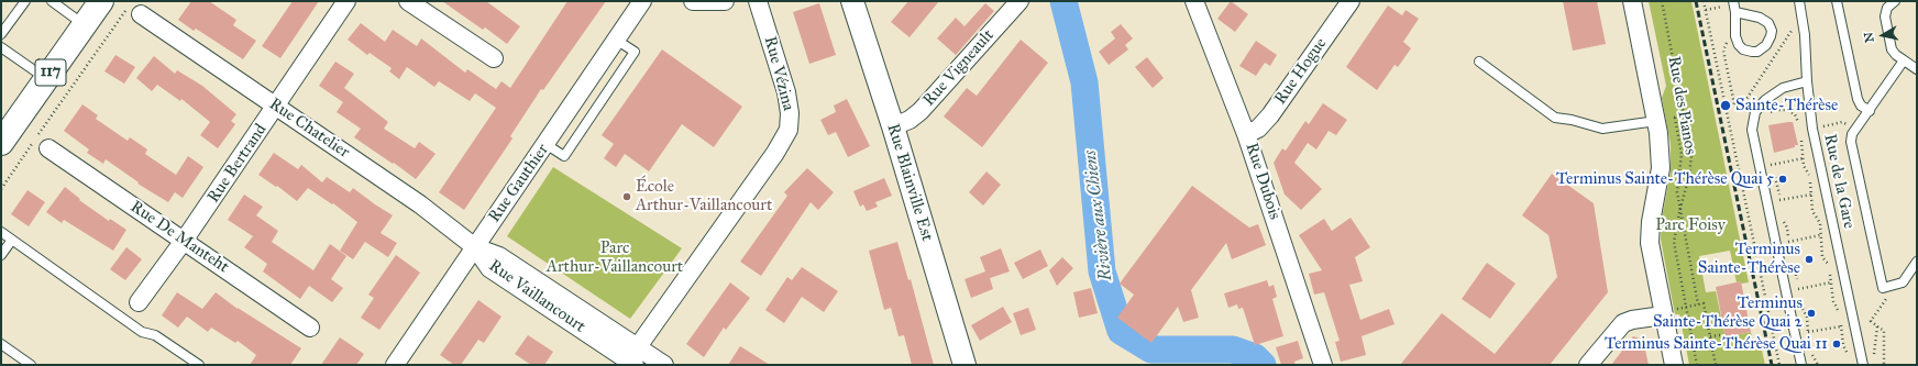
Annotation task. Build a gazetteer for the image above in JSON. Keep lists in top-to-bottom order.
{
  "streets": {
    "main road": ["117"],
    "street": [
      "Rue Vigneault",
      "Rue Hogue",
      "Rue Vézina",
      "Rue des Pianos",
      "Rue Chatelier",
      "Rue Bertrand",
      "Rue Dubois",
      "Rue Blainville Est",
      "Rue Gauthier",
      "Rue De Manteht",
      "Rue Vaillancourt"
    ],
    "lane": ["Rue de la Gare"]
  },
  "crossings": [
    ["Rue Vigneault", "Rue Blainville Est"],
    ["Rue Hogue", "Rue Dubois"],
    ["Rue Vézina", "Rue Vaillancourt"],
    ["Rue Chatelier", "Rue Bertrand"],
    ["Rue Chatelier", "Rue Gauthier"],
    ["Rue Chatelier", "Rue Vaillancourt"],
    ["Rue Bertrand", "Rue De Manteht"],
    ["Rue Gauthier", "Rue Vaillancourt"]
  ],
  "water": ["Rivière aux Chiens"],
  "parks": ["Parc Foisy", "Parc Arthur-Vaillancourt"],
  "places": [
    "Sainte-Thérèse",
    "Terminus Sainte-Thérèse Quai 5",
    "École Arthur-Vaillancourt",
    "Terminus Sainte-Thérèse",
    "Terminus Sainte-Thérèse Quai 2",
    "Terminus Sainte-Thérèse Quai 11"
  ],
  "north": "left"
}
